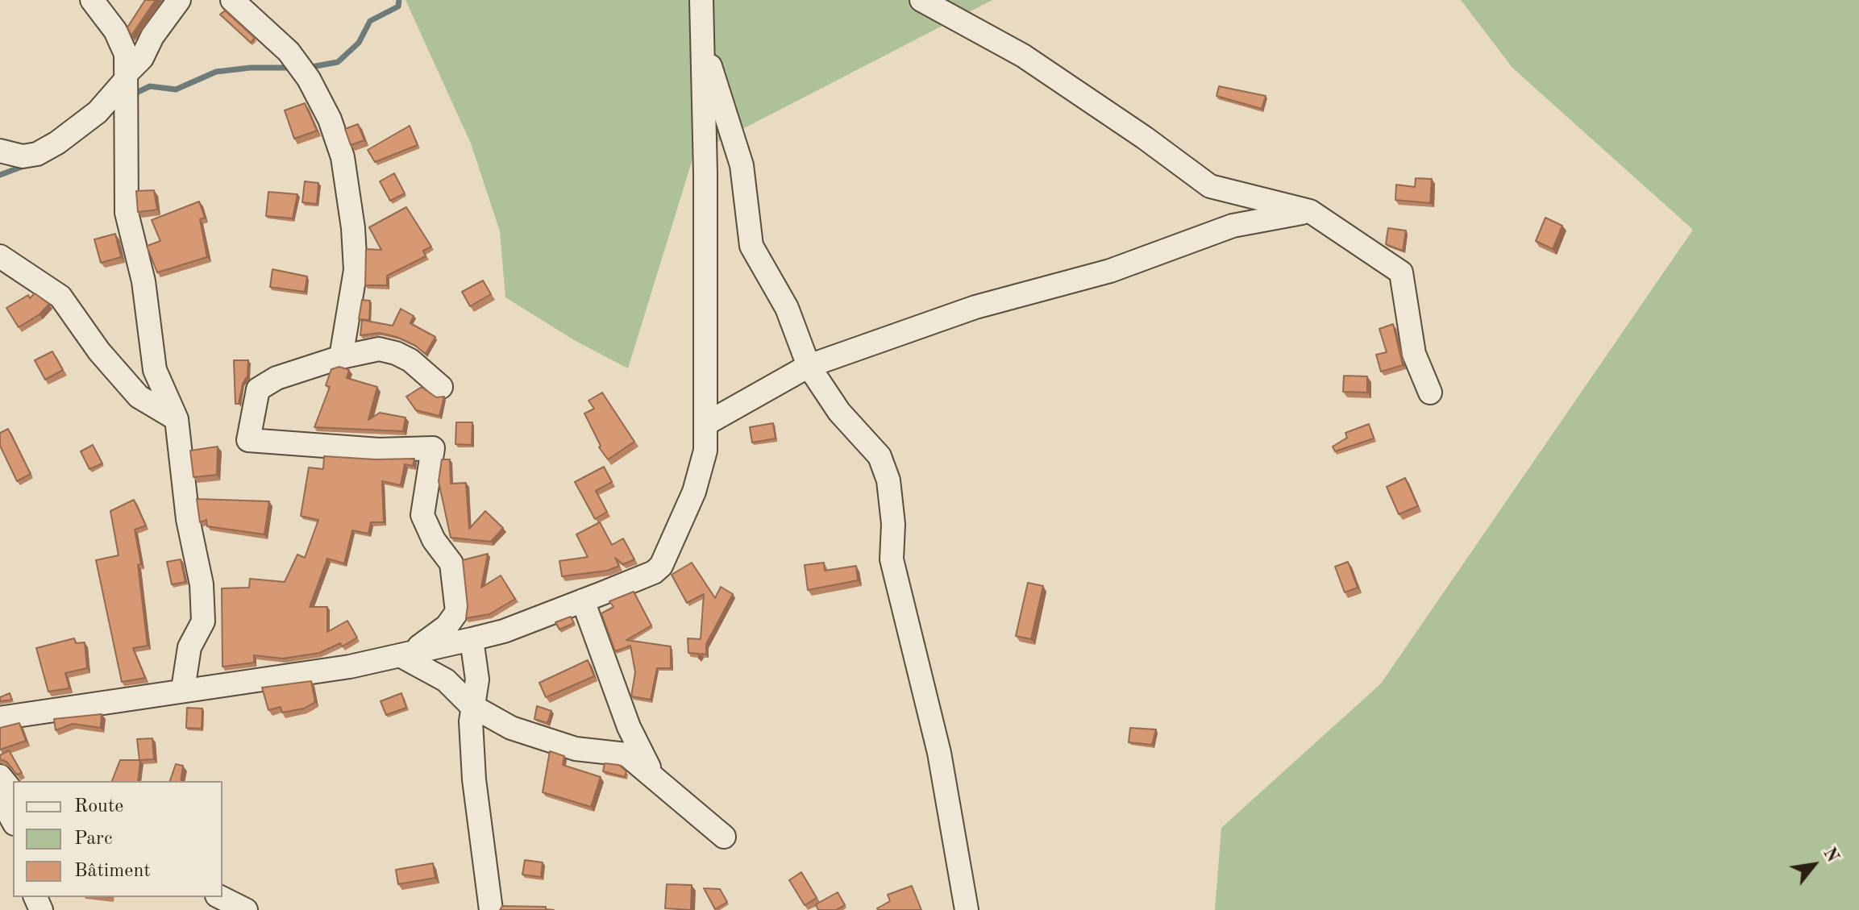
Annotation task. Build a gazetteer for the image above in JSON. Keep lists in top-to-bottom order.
{
  "legend": ["Route", "Parc", "Bâtiment"],
  "north": "top right"
}
